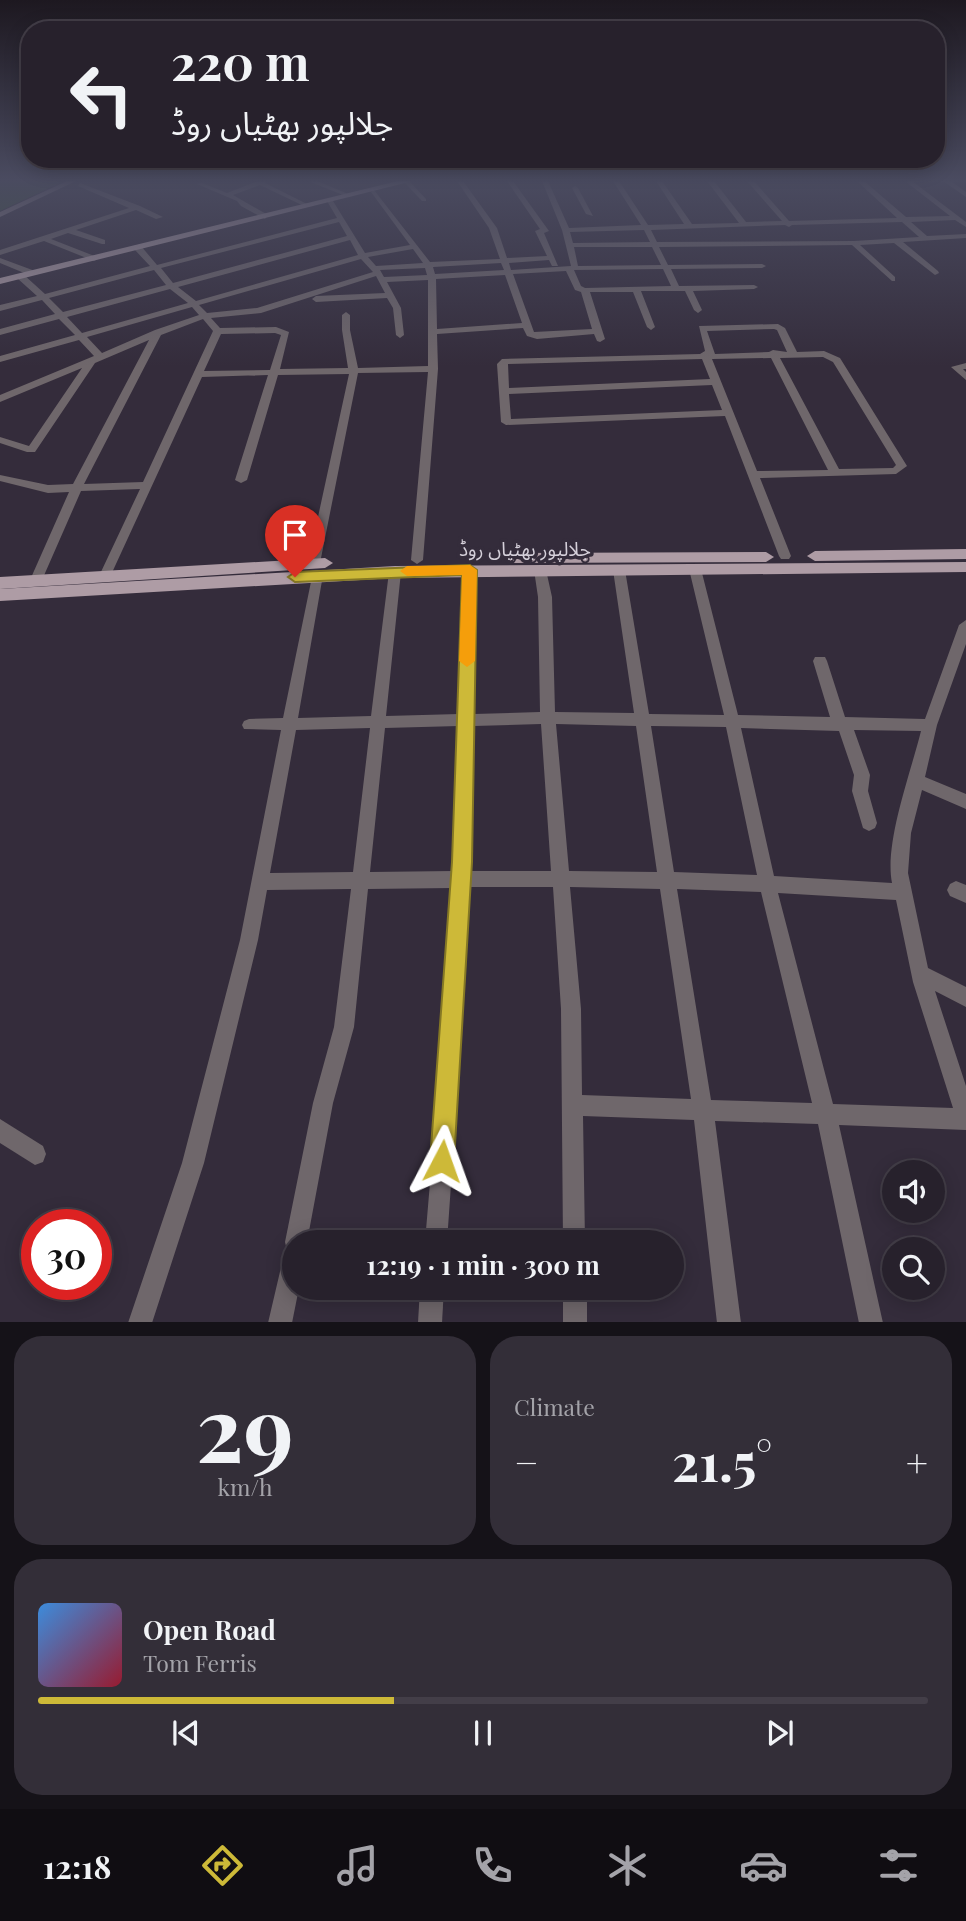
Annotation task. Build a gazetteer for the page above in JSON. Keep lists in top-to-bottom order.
{
  "streets": {
    "main road": ["جلالپور بھٹیاں روڈ"]
  },
  "page": {
    "turn": ["220 m", "جلالپور بھٹیاں روڈ"],
    "limit": "30",
    "trip": "12:19 · 1 min · 300 m",
    "tile": [
      ["29", "km/h"],
      "Climate"
    ],
    "heat": ["−", "21.5°", "+"],
    "song": ["Open Road", "Tom Ferris"],
    "tabs": "12:18"
  }
}
